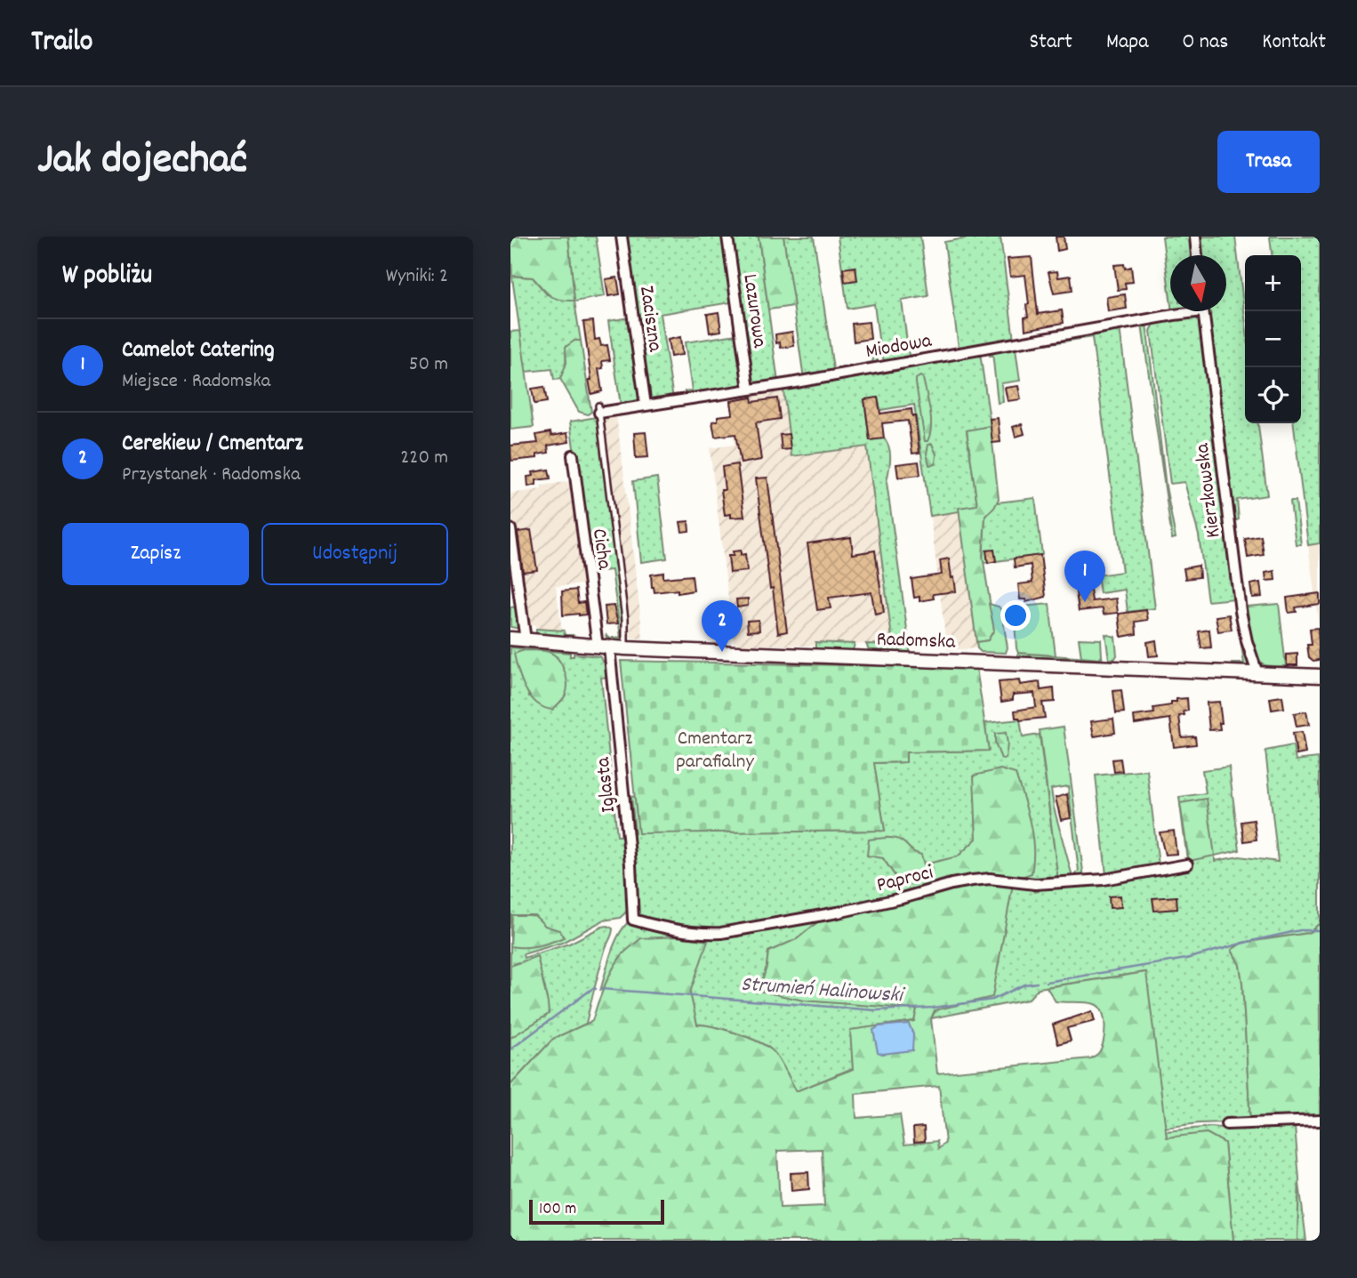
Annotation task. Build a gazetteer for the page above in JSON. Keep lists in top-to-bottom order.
{
  "streets": {
    "street": [
      "Lazurowa",
      "Zaciszna",
      "Miodowa",
      "Kierzkowska",
      "Cicha",
      "Radomska",
      "Iglasta",
      "Paproci"
    ]
  },
  "crossings": [
    ["Lazurowa", "Miodowa"],
    ["Zaciszna", "Miodowa"],
    ["Kierzkowska", "Radomska"],
    ["Cicha", "Radomska"],
    ["Cicha", "Iglasta"],
    ["Radomska", "Iglasta"],
    ["Iglasta", "Paproci"]
  ],
  "water": ["Strumień Halinowski"],
  "parks": ["Cmentarz parafialny"],
  "scale_bar": "100 m",
  "north": "bottom",
  "page": {
    "header": "Trailo",
    "nav": [
      "Start",
      "Mapa",
      "O nas",
      "Kontakt"
    ],
    "title": "Jak dojechać",
    "buttons": [
      "Trasa",
      ["Zapisz", "Udostępnij"]
    ],
    "heading": ["W pobliżu", "Wyniki: 2"],
    "map_buttons": ["+", "−"],
    "list": [
      {
        "mark": "1",
        "name": "Camelot Catering",
        "note": "Miejsce · Radomska",
        "value": "50 m"
      },
      {
        "mark": "2",
        "name": "Cerekiew / Cmentarz",
        "note": "Przystanek · Radomska",
        "value": "220 m"
      }
    ],
    "pins": ["1", "2"],
    "scale": "100 m"
  }
}
